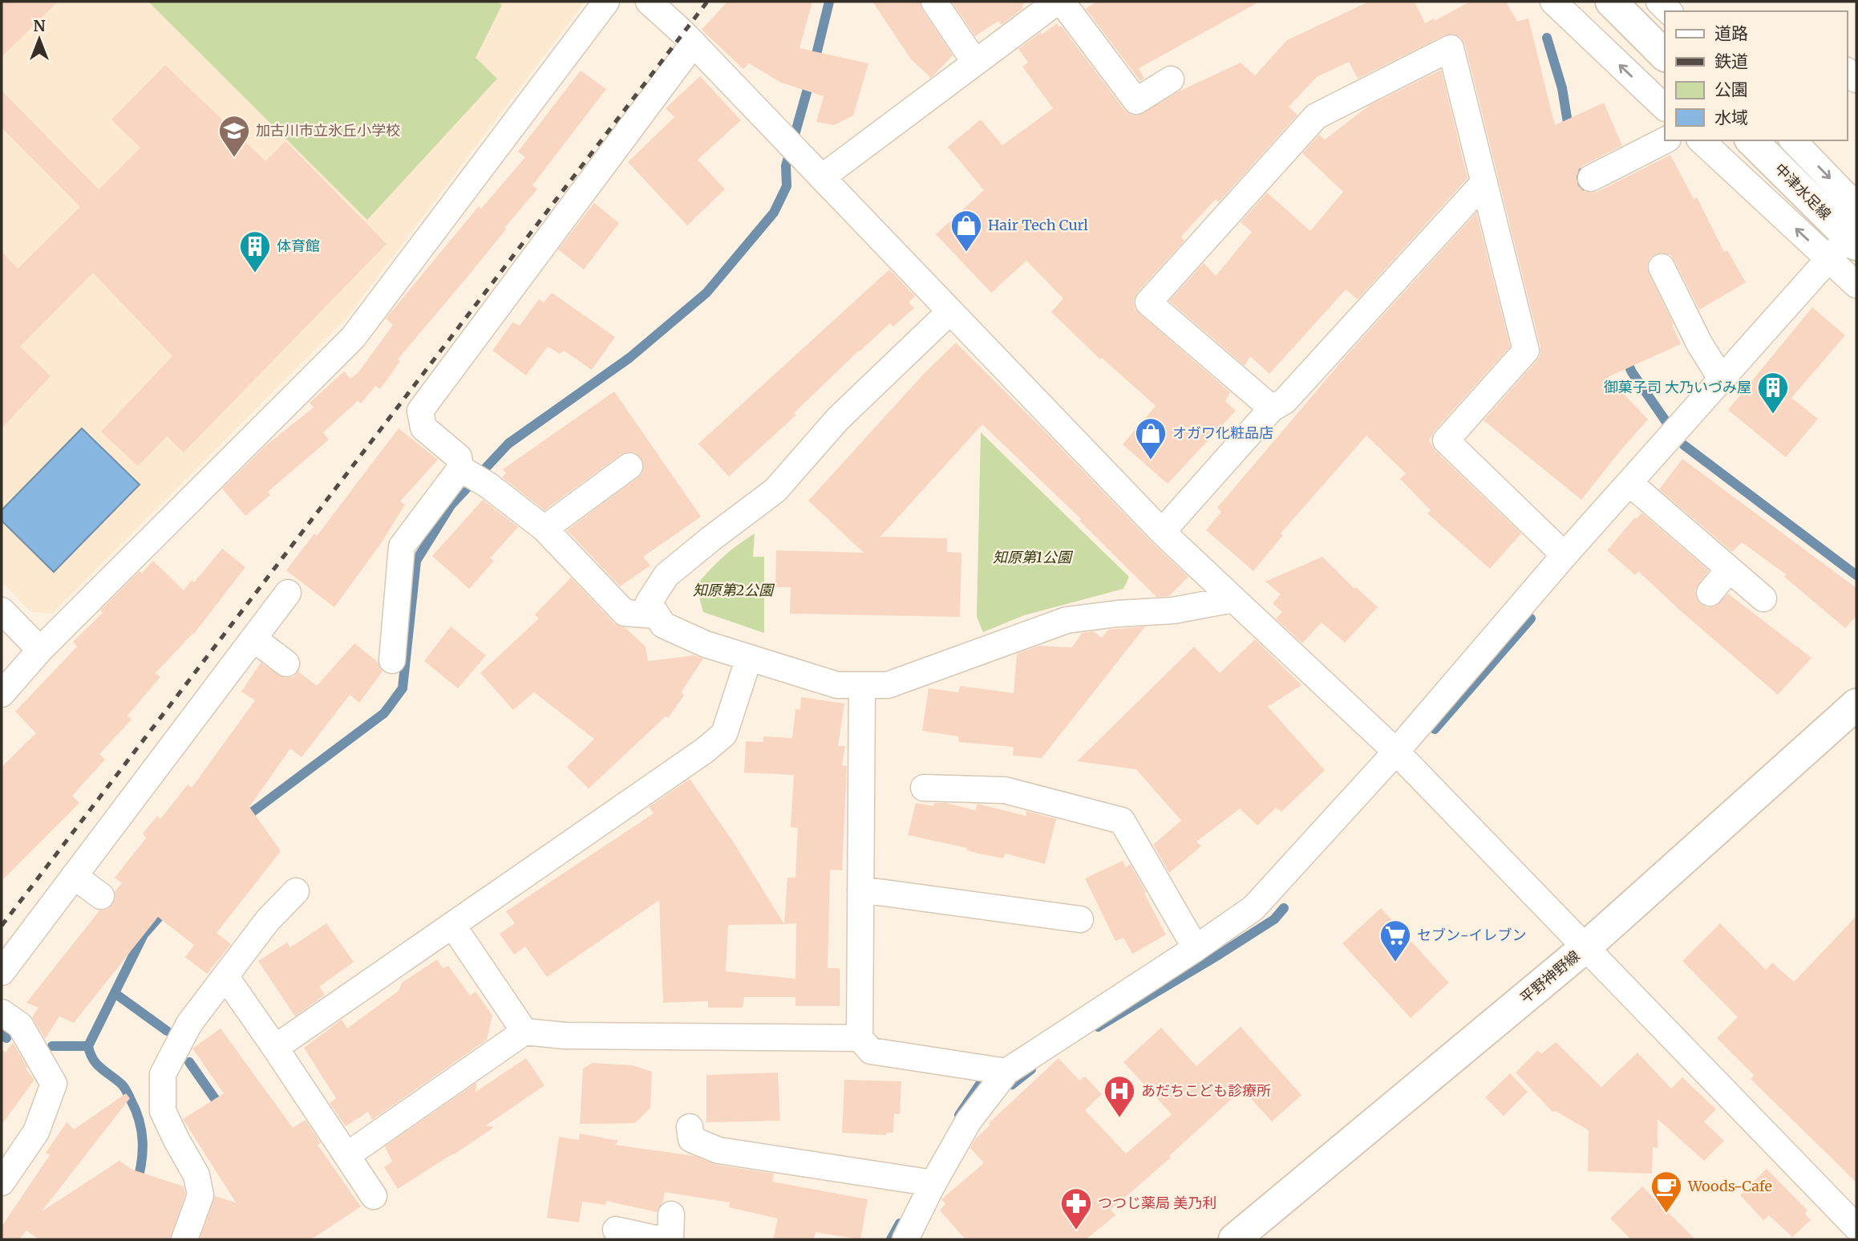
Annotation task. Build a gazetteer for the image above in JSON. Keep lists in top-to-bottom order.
{
  "streets": {
    "street": ["中津水足線", "平野神野線"]
  },
  "parks": ["知原第1公園", "知原第2公園"],
  "places": {
    "school or university": ["加古川市立氷丘小学校"],
    "shop": ["Hair Tech Curl", "オガワ化粧品店"],
    "building": ["体育館", "御菓子司 大乃いづみ屋"],
    "supermarket": ["セブン-イレブン"],
    "hospital": ["あだちこども診療所"],
    "cafe": ["Woods-Cafe"],
    "pharmacy": ["つつじ薬局 美乃利"]
  },
  "legend": [
    "道路",
    "鉄道",
    "公園",
    "水域"
  ],
  "north": "top"
}
